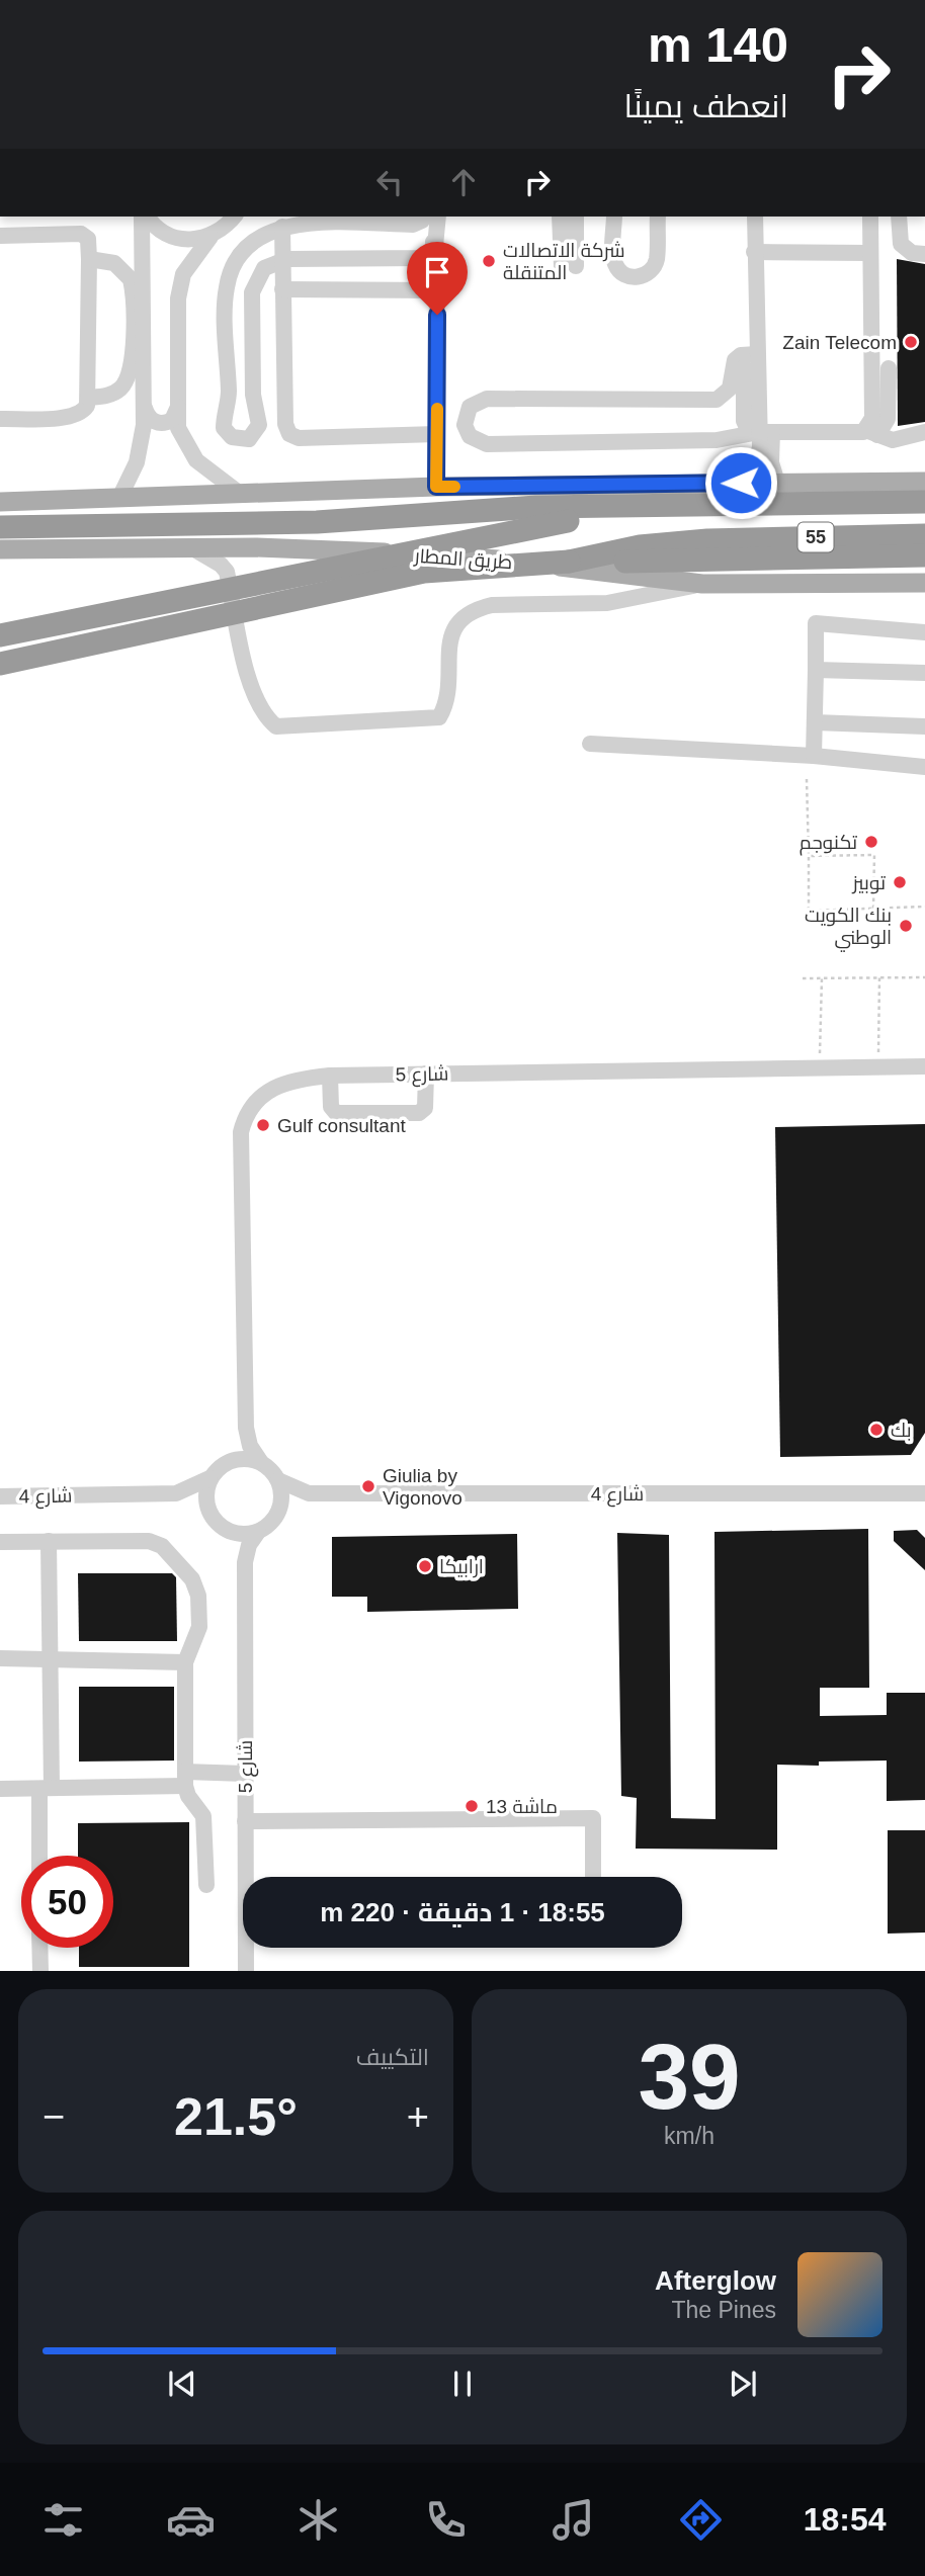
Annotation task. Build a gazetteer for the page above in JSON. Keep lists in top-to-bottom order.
{
  "streets": {
    "highway": ["55"],
    "main road": ["طريق المطار"],
    "street": ["شارع 5", "شارع 4"]
  },
  "crossings": [
    ["شارع 5", "شارع 4"]
  ],
  "places": [
    "شركة الاتصالات المتنقلة",
    "Zain Telecom",
    "تكنوجم",
    "توبيز",
    "بنك الكويت الوطني",
    "Gulf consultant",
    "بك",
    "Giulia by Vigonovo",
    "ارابيكا",
    "ماشة 13"
  ],
  "page": {
    "turn": ["140 m", "انعطف يمينًا"],
    "limit": "50",
    "trip": "18:55 · 1 دقيقة · 220 m",
    "tile": [
      ["39", "km/h"],
      "التكييف"
    ],
    "heat": ["−", "21.5°", "+"],
    "song": ["Afterglow", "The Pines"],
    "tabs": "18:54"
  }
}
